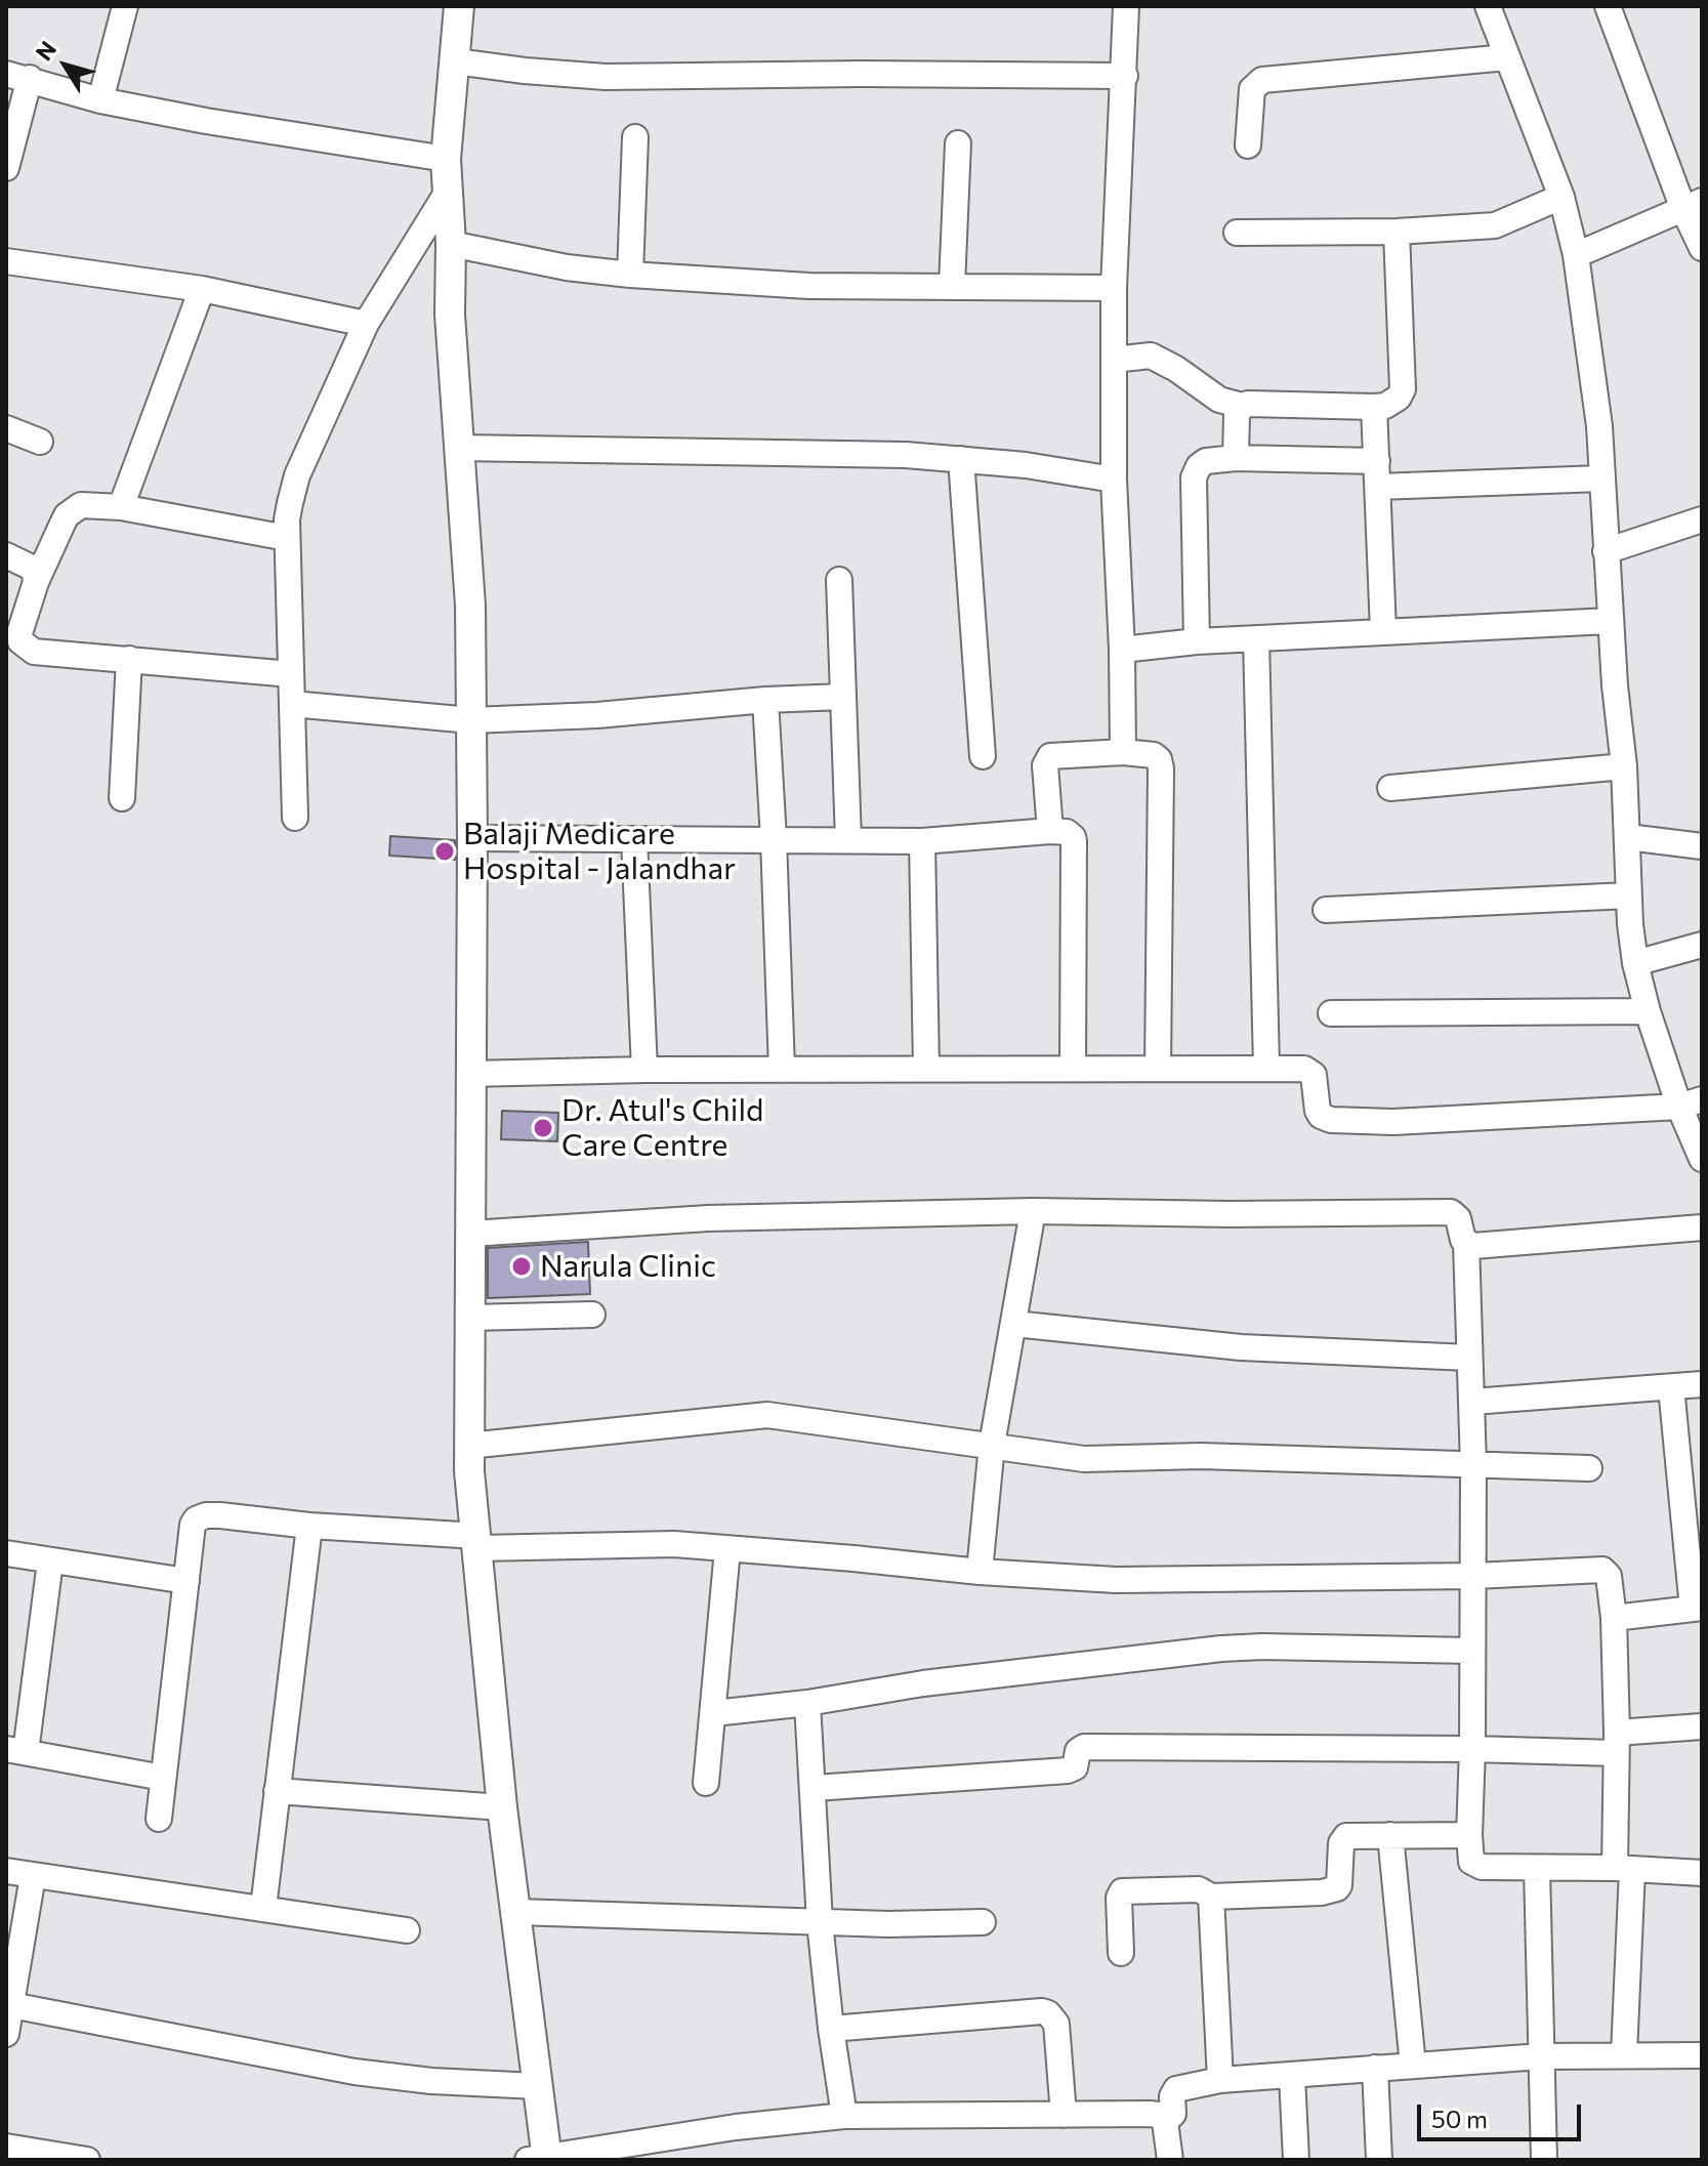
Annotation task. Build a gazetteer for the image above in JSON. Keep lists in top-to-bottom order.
{
  "places": ["Balaji Medicare Hospital - Jalandhar", "Dr. Atul's Child Care Centre", "Narula Clinic"],
  "scale_bar": "50 m",
  "north": "top left"
}
